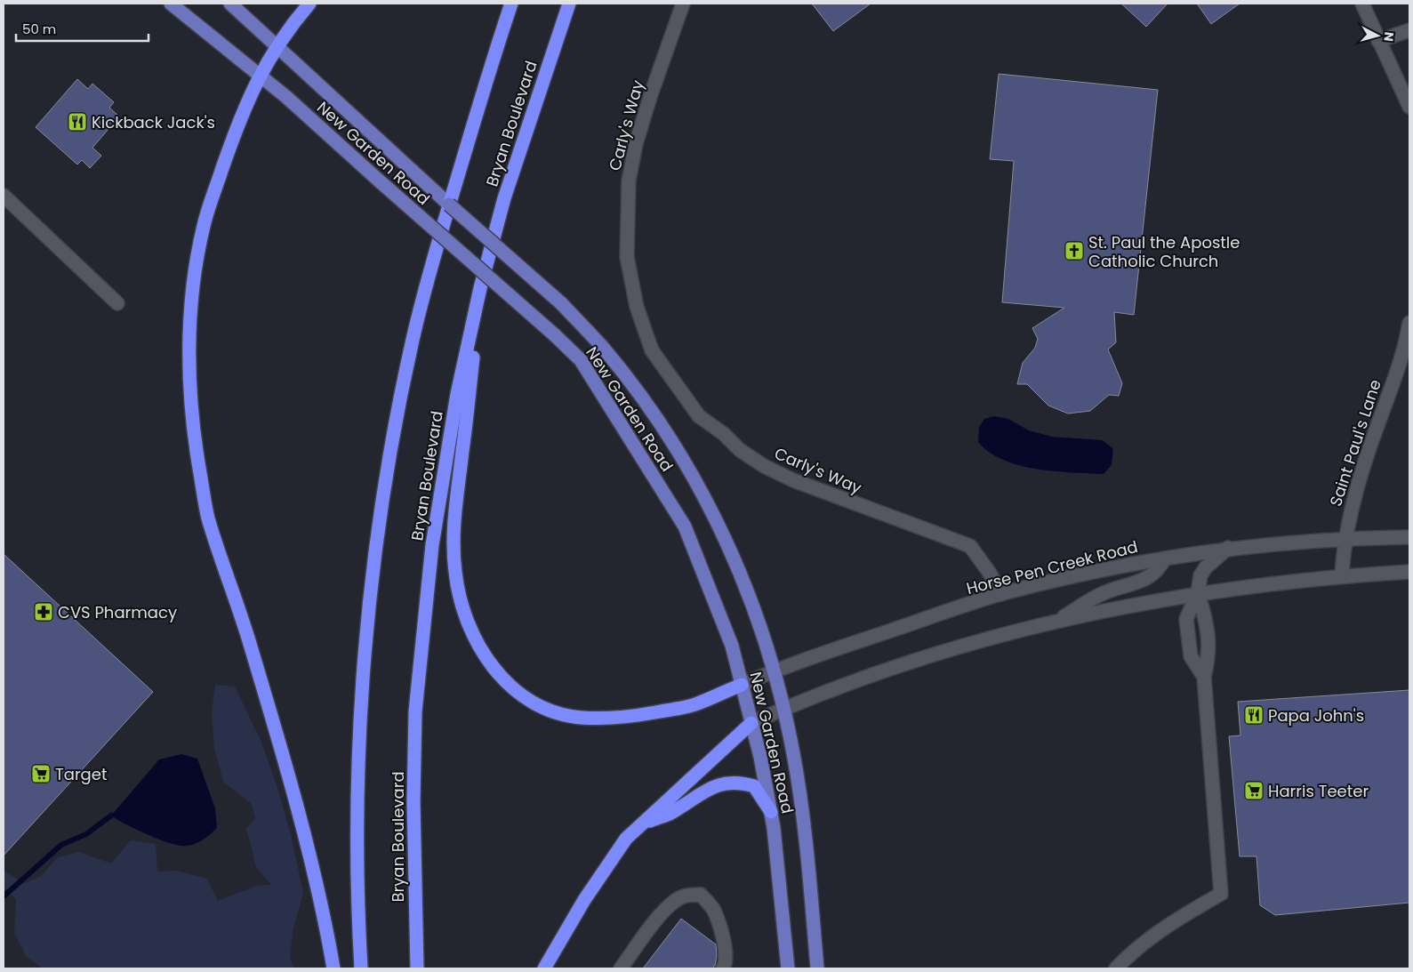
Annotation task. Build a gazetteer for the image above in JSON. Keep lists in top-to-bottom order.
{
  "streets": {
    "highway": ["Bryan Boulevard"],
    "main road": ["New Garden Road"],
    "street": ["Carly's Way", "Saint Paul's Lane", "Horse Pen Creek Road"]
  },
  "crossings": [
    ["Carly's Way", "Horse Pen Creek Road"],
    ["New Garden Road", "Horse Pen Creek Road"],
    ["Saint Paul's Lane", "Horse Pen Creek Road"]
  ],
  "places": {
    "restaurant": ["Kickback Jack's", "Papa John's"],
    "church": ["St. Paul the Apostle Catholic Church"],
    "pharmacy": ["CVS Pharmacy"],
    "supermarket": ["Target", "Harris Teeter"]
  },
  "scale_bar": "50 m",
  "north": "right"
}
